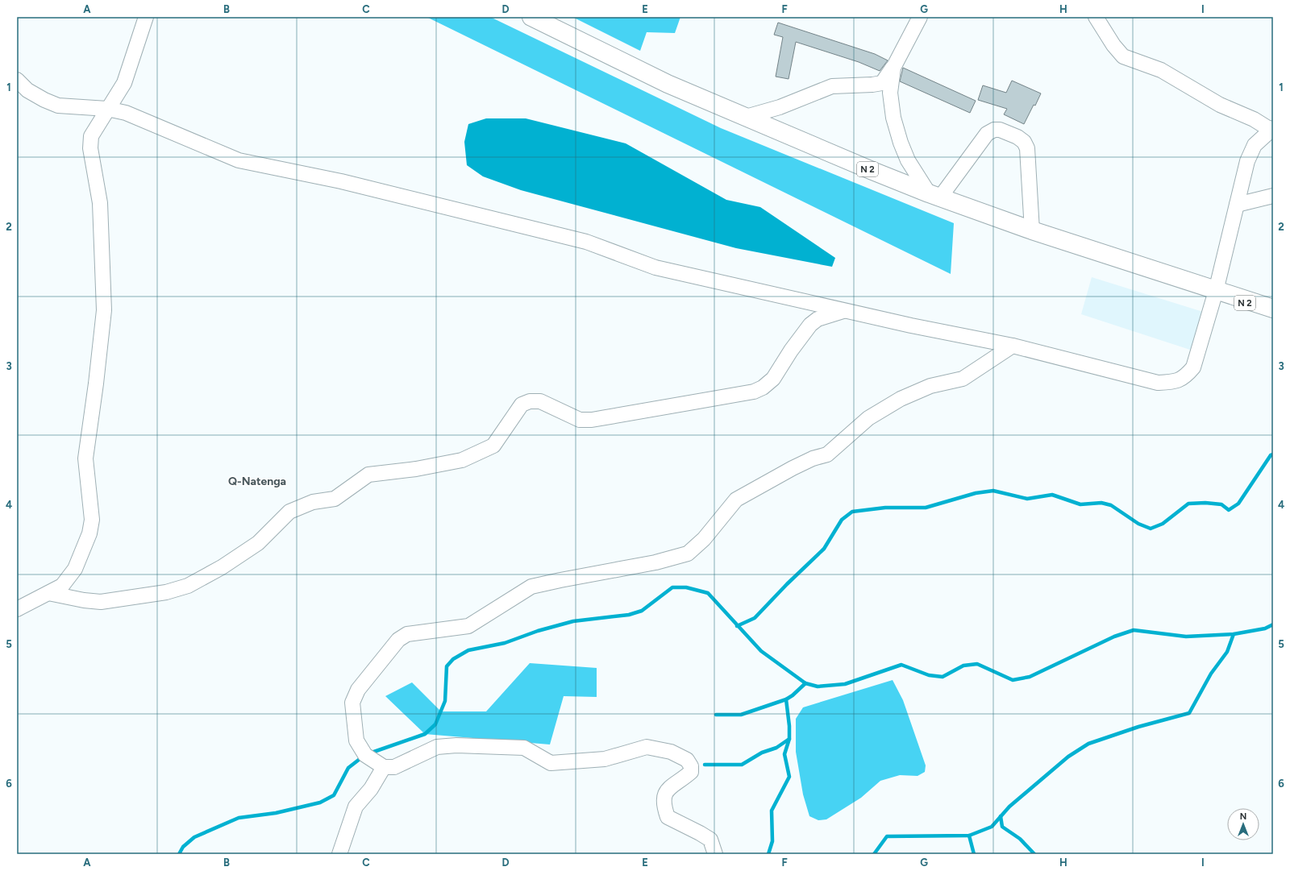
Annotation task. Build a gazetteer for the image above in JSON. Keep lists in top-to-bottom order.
{
  "streets": {
    "main road": ["N 2"]
  },
  "districts": ["Q-Natenga"],
  "north": "top",
  "grid": {
    "columns": [
      "A",
      "B",
      "C",
      "D",
      "E",
      "F",
      "G",
      "H",
      "I"
    ],
    "rows": [
      "1",
      "2",
      "3",
      "4",
      "5",
      "6"
    ]
  }
}
